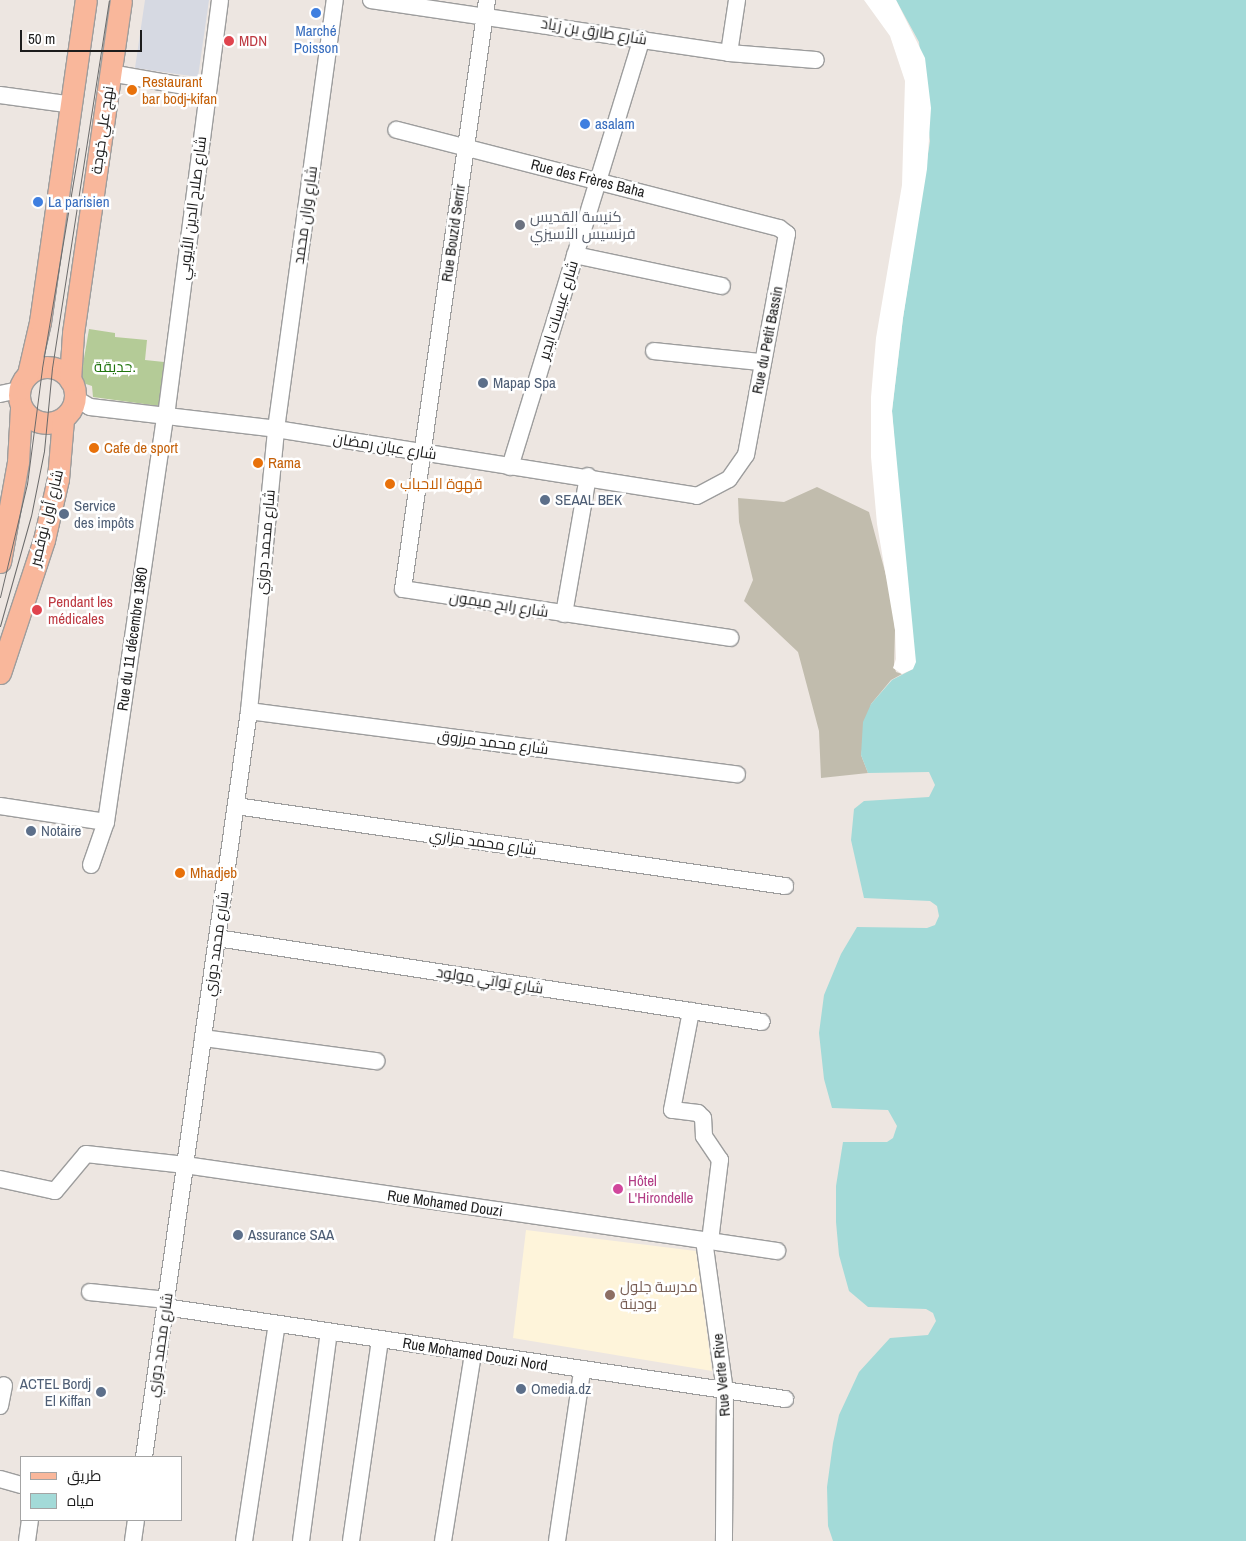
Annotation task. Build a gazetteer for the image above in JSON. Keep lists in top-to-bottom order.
{
  "streets": {
    "main road": ["نهج علي خوجة", "شارع أول نوفمبر"],
    "street": [
      "شارع طارق بن زياد",
      "Rue des Frères Baha",
      "شارع صلاح الدين الأيوبي",
      "شارع وزان محمد",
      "Rue Bouzid Serrir",
      "شارع عيسات ايدير",
      "Rue du Petit Bassin",
      "شارع عبان رمضان",
      "شارع محمد دوزي",
      "شارع رابح ميمون",
      "Rue du 11 décembre 1960",
      "شارع محمد مرزوق",
      "شارع محمد مزاري",
      "شارع تواتي مولود",
      "Rue Mohamed Douzi",
      "Rue Mohamed Douzi Nord",
      "Rue Verte Rive"
    ]
  },
  "crossings": [
    ["شارع طارق بن زياد", "Rue Bouzid Serrir"],
    ["شارع طارق بن زياد", "شارع عيسات ايدير"],
    ["نهج علي خوجة", "شارع عبان رمضان"],
    ["نهج علي خوجة", "شارع أول نوفمبر"],
    ["Rue des Frères Baha", "Rue Bouzid Serrir"],
    ["Rue des Frères Baha", "شارع عيسات ايدير"],
    ["Rue des Frères Baha", "Rue du Petit Bassin"],
    ["شارع صلاح الدين الأيوبي", "شارع عبان رمضان"],
    ["شارع صلاح الدين الأيوبي", "Rue du 11 décembre 1960"],
    ["شارع وزان محمد", "شارع عبان رمضان"],
    ["شارع وزان محمد", "شارع محمد دوزي"],
    ["Rue Bouzid Serrir", "شارع عبان رمضان"],
    ["Rue Bouzid Serrir", "شارع رابح ميمون"],
    ["شارع عيسات ايدير", "شارع عبان رمضان"],
    ["Rue du Petit Bassin", "شارع عبان رمضان"],
    ["شارع عبان رمضان", "شارع أول نوفمبر"],
    ["شارع عبان رمضان", "شارع محمد دوزي"],
    ["شارع عبان رمضان", "شارع رابح ميمون"],
    ["شارع عبان رمضان", "Rue du 11 décembre 1960"],
    ["شارع محمد دوزي", "شارع محمد مرزوق"],
    ["شارع محمد دوزي", "شارع محمد مزاري"],
    ["شارع محمد دوزي", "شارع تواتي مولود"],
    ["شارع محمد دوزي", "Rue Mohamed Douzi"],
    ["شارع محمد دوزي", "Rue Mohamed Douzi Nord"],
    ["شارع تواتي مولود", "Rue Verte Rive"],
    ["Rue Mohamed Douzi", "Rue Verte Rive"],
    ["Rue Mohamed Douzi Nord", "Rue Verte Rive"]
  ],
  "parks": ["حديقة."],
  "places": [
    "Marché Poisson",
    "MDN",
    "Restaurant bar bodj-kifan",
    "asalam",
    "La parisien",
    "كنيسة القديس فرنسيس الأسيزي",
    "Mapap Spa",
    "Cafe de sport",
    "Rama",
    "قهوة الاحباب",
    "SEAAL BEK",
    "Service des impôts",
    "Pendant les médicales",
    "Notaire",
    "Mhadjeb",
    "Hôtel L'Hirondelle",
    "Assurance SAA",
    "مدرسة جلول بودينة",
    "Omedia.dz",
    "ACTEL Bordj El Kiffan"
  ],
  "legend": ["طريق", "مياه"],
  "scale_bar": "50 m"
}
